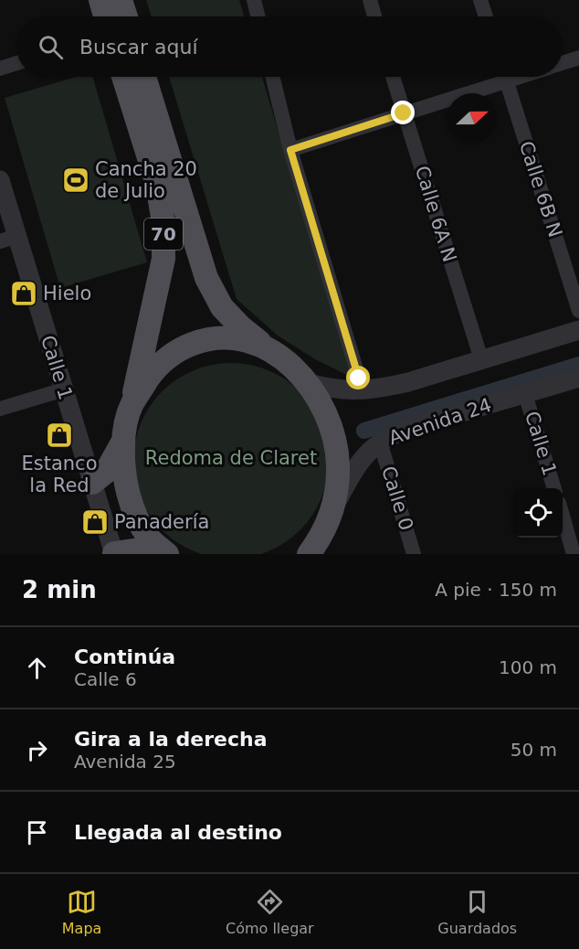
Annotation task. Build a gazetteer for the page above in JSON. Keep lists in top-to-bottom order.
{
  "streets": {
    "main road": ["70"],
    "street": [
      "Calle 6B N",
      "Calle 6A N",
      "Calle 1",
      "Avenida 24",
      "Calle 0"
    ]
  },
  "crossings": [
    ["70", "Avenida 24"],
    ["Calle 1", "Avenida 24"],
    ["Avenida 24", "Calle 0"]
  ],
  "parks": ["Redoma de Claret"],
  "places": {
    "sports": ["Cancha 20 de Julio"],
    "shop": ["Hielo", "Estanco la Red", "Panadería"]
  },
  "north": "right",
  "page": {
    "search": "Buscar aquí",
    "heading": ["2 min", "A pie · 150 m"],
    "list": [
      ["Continúa", "Calle 6", "100 m"],
      ["Gira a la derecha", "Avenida 25", "50 m"],
      "Llegada al destino"
    ],
    "nav": ["Mapa", "Cómo llegar", "Guardados"]
  }
}
